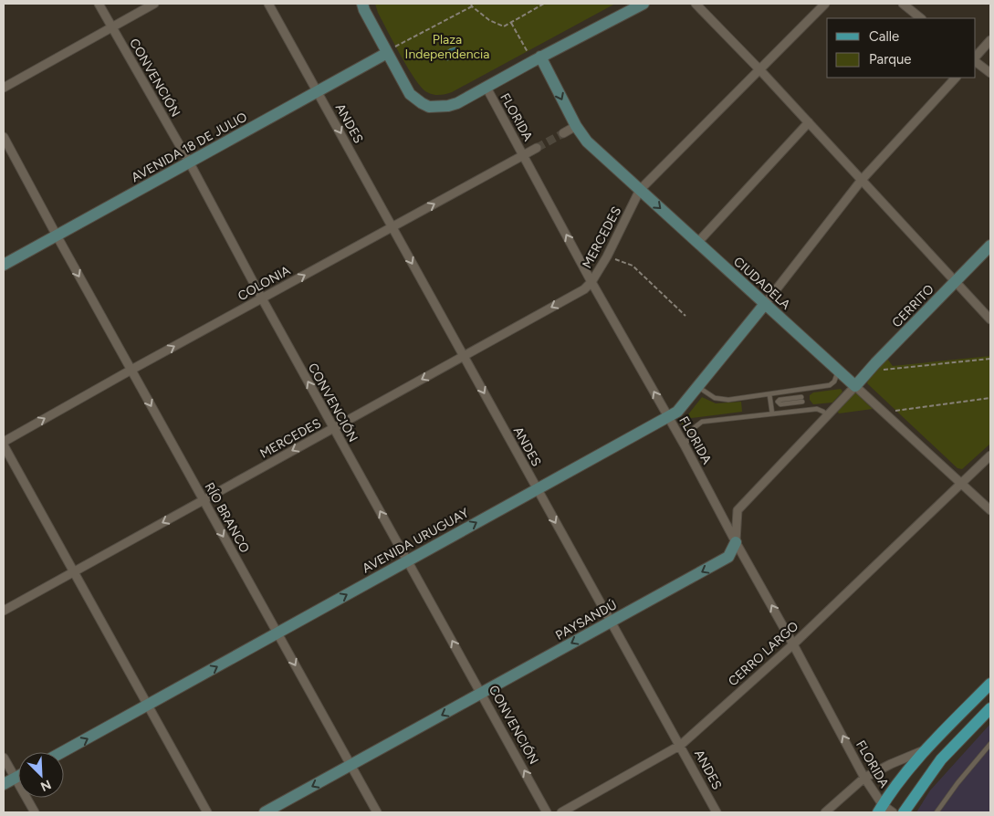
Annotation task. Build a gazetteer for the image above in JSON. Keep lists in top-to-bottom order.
{
  "streets": {
    "street": [
      "CONVENCIÓN",
      "FLORIDA",
      "ANDES",
      "AVENIDA 18 DE JULIO",
      "MERCEDES",
      "COLONIA",
      "CIUDADELA",
      "CERRITO",
      "RÍO BRANCO",
      "AVENIDA URUGUAY",
      "PAYSANDÚ",
      "CERRO LARGO"
    ]
  },
  "crossings": [
    ["CONVENCIÓN", "AVENIDA 18 DE JULIO"],
    ["CONVENCIÓN", "MERCEDES"],
    ["CONVENCIÓN", "COLONIA"],
    ["CONVENCIÓN", "AVENIDA URUGUAY"],
    ["CONVENCIÓN", "PAYSANDÚ"],
    ["FLORIDA", "MERCEDES"],
    ["FLORIDA", "COLONIA"],
    ["FLORIDA", "AVENIDA URUGUAY"],
    ["FLORIDA", "PAYSANDÚ"],
    ["FLORIDA", "CERRO LARGO"],
    ["ANDES", "AVENIDA 18 DE JULIO"],
    ["ANDES", "MERCEDES"],
    ["ANDES", "COLONIA"],
    ["ANDES", "AVENIDA URUGUAY"],
    ["ANDES", "PAYSANDÚ"],
    ["ANDES", "CERRO LARGO"],
    ["AVENIDA 18 DE JULIO", "RÍO BRANCO"],
    ["MERCEDES", "CIUDADELA"],
    ["MERCEDES", "RÍO BRANCO"],
    ["COLONIA", "RÍO BRANCO"],
    ["CIUDADELA", "CERRITO"],
    ["CIUDADELA", "AVENIDA URUGUAY"],
    ["CIUDADELA", "CERRO LARGO"],
    ["RÍO BRANCO", "AVENIDA URUGUAY"],
    ["RÍO BRANCO", "PAYSANDÚ"]
  ],
  "one_way": [
    "CONVENCIÓN",
    "FLORIDA",
    "ANDES",
    "MERCEDES",
    "COLONIA",
    "RÍO BRANCO",
    "AVENIDA URUGUAY",
    "PAYSANDÚ"
  ],
  "parks": ["Plaza Independencia"],
  "legend": ["Calle", "Parque"],
  "north": "bottom right"
}
